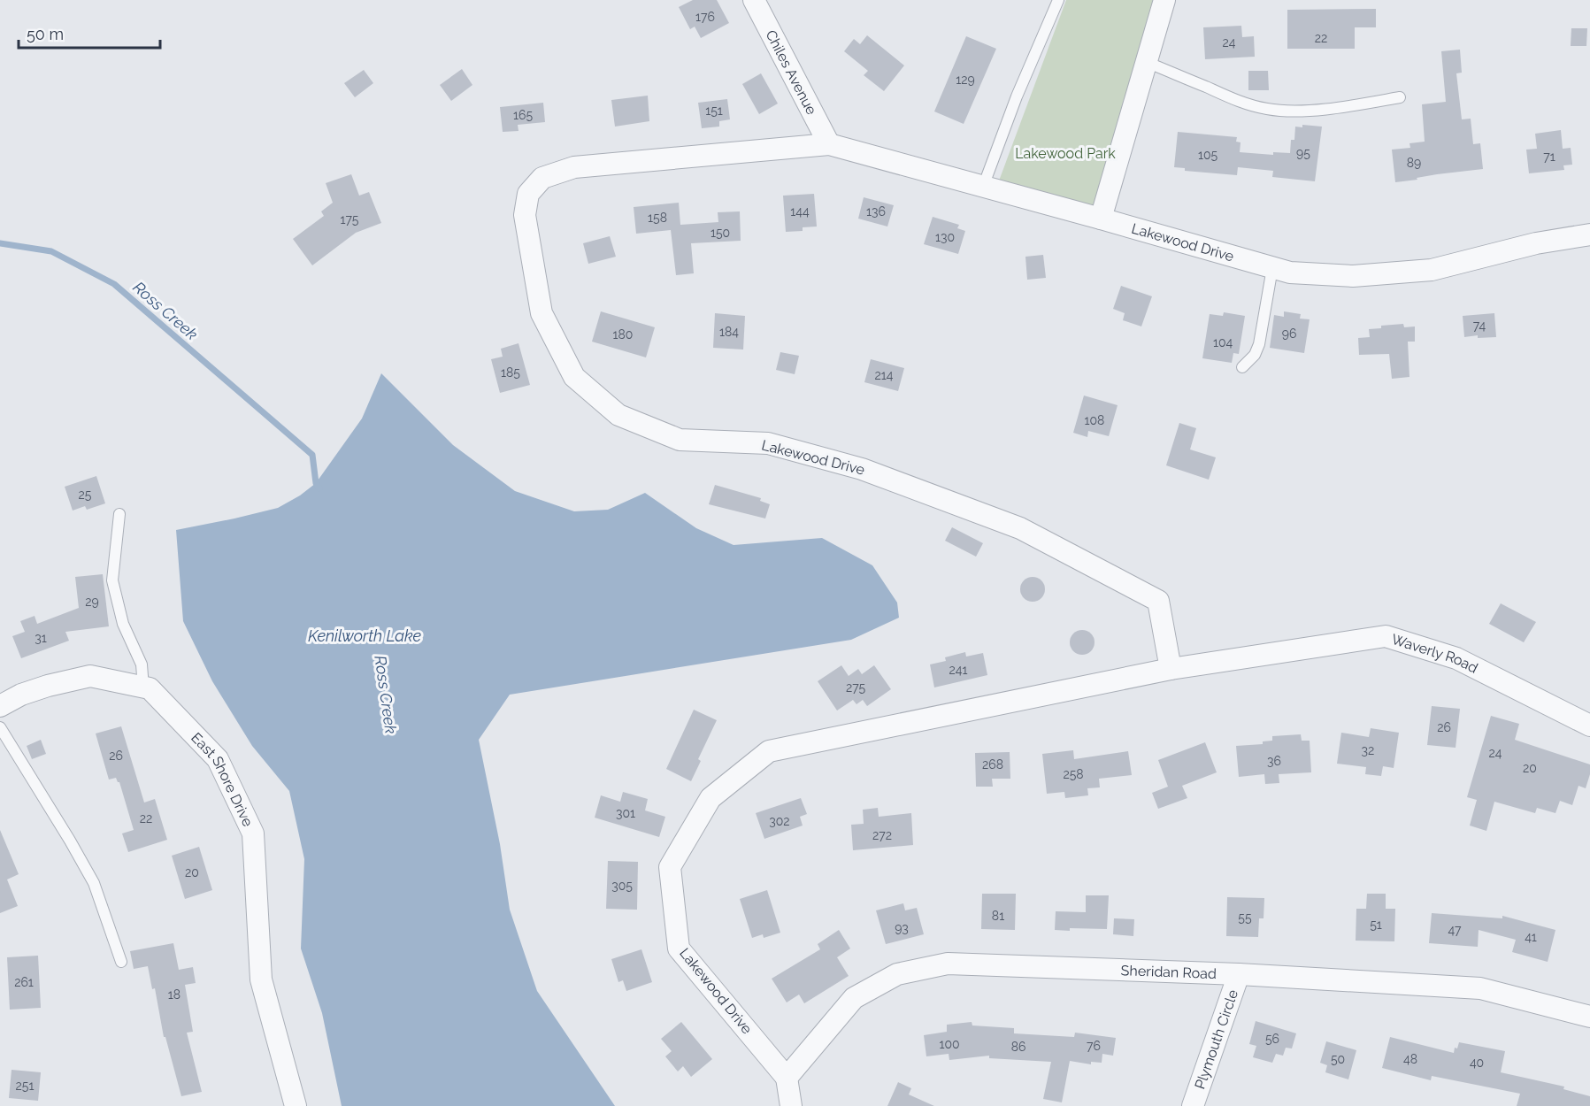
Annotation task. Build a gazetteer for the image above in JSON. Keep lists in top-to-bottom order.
{
  "streets": {
    "street": [
      "Chiles Avenue",
      "Lakewood Drive",
      "Waverly Road",
      "East Shore Drive",
      "Sheridan Road",
      "Plymouth Circle"
    ]
  },
  "crossings": [
    ["Chiles Avenue", "Lakewood Drive"],
    ["Lakewood Drive", "Waverly Road"],
    ["Lakewood Drive", "Sheridan Road"],
    ["Sheridan Road", "Plymouth Circle"]
  ],
  "water": ["Ross Creek", "Kenilworth Lake"],
  "parks": ["Lakewood Park"],
  "house_numbers": [
    "176",
    "22",
    "24",
    "129",
    "151",
    "165",
    "95",
    "105",
    "71",
    "89",
    "144",
    "136",
    "158",
    "175",
    "150",
    "130",
    "74",
    "184",
    "96",
    "180",
    "104",
    "185",
    "214",
    "108",
    "25",
    "29",
    "31",
    "241",
    "275",
    "26",
    "32",
    "24",
    "26",
    "36",
    "268",
    "20",
    "258",
    "301",
    "22",
    "302",
    "272",
    "20",
    "305",
    "81",
    "55",
    "51",
    "93",
    "47",
    "41",
    "261",
    "18",
    "56",
    "100",
    "76",
    "86",
    "50",
    "48",
    "40",
    "251"
  ],
  "scale_bar": "50 m"
}
